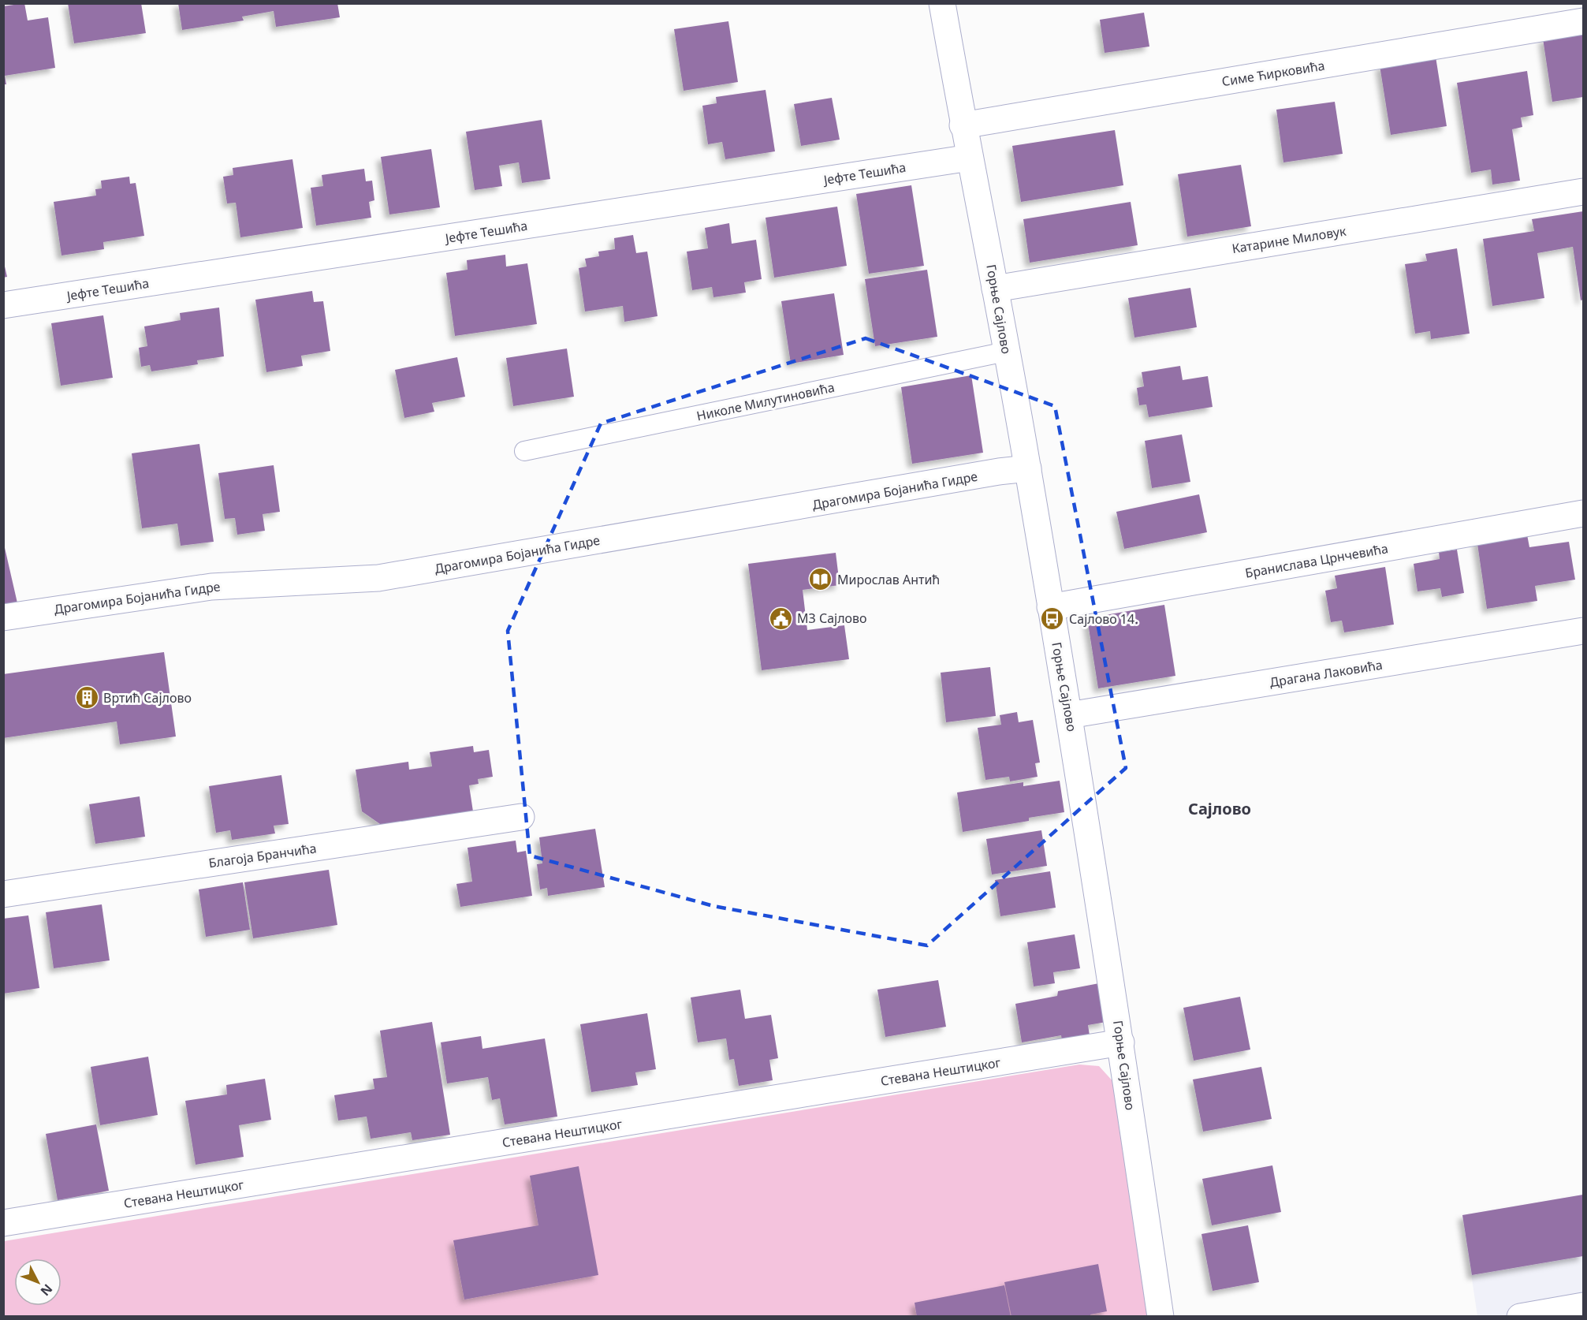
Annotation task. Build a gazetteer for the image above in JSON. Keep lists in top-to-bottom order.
{
  "streets": {
    "street": [
      "Симе Ћирковића",
      "Јефте Тешића",
      "Катарине Миловук",
      "Горње Сајлово",
      "Драгомира Бојанића Гидре",
      "Бранислава Црнчевића",
      "Драгана Лаковића",
      "Благоја Бранчића",
      "Стевана Нештицког"
    ],
    "lane": ["Николе Милутиновића"]
  },
  "crossings": [
    ["Симе Ћирковића", "Горње Сајлово"],
    ["Јефте Тешића", "Горње Сајлово"],
    ["Катарине Миловук", "Горње Сајлово"],
    ["Горње Сајлово", "Николе Милутиновића"],
    ["Горње Сајлово", "Драгомира Бојанића Гидре"],
    ["Горње Сајлово", "Бранислава Црнчевића"],
    ["Горње Сајлово", "Драгана Лаковића"],
    ["Горње Сајлово", "Стевана Нештицког"]
  ],
  "districts": ["Сајлово"],
  "places": {
    "library": ["Мирослав Антић"],
    "public building": ["МЗ Сајлово"],
    "bus stop": ["Сајлово 14."],
    "building": ["Вртић Сајлово"]
  },
  "north": "bottom right"
}
